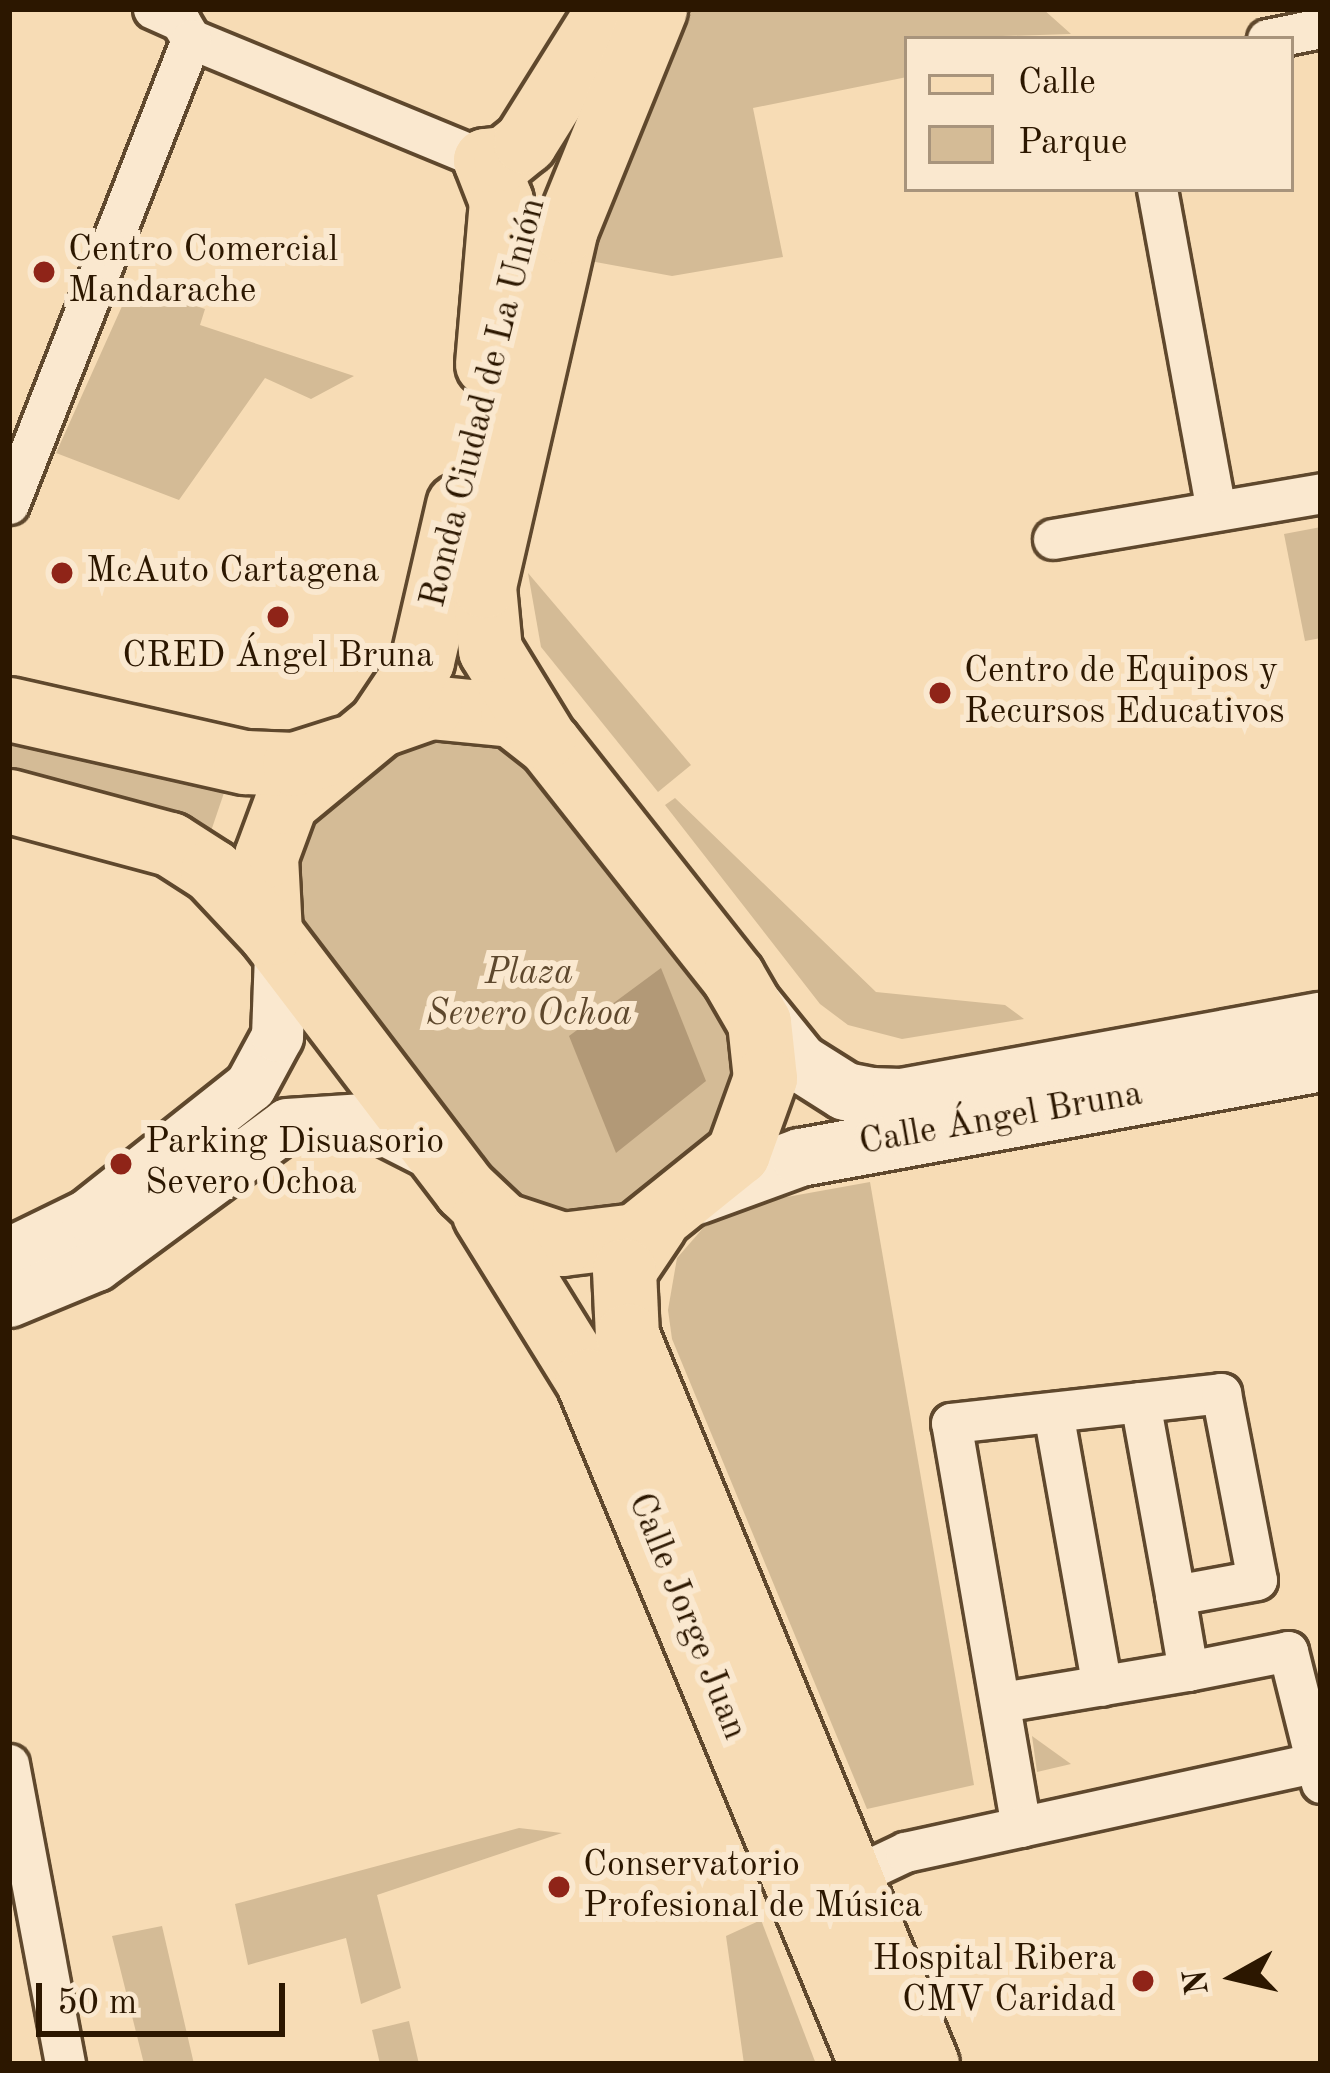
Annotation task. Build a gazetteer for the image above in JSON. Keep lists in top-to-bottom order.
{
  "streets": {
    "main road": ["Ronda Ciudad de La Unión", "Calle Ángel Bruna", "Calle Jorge Juan"]
  },
  "crossings": [
    ["Calle Ángel Bruna", "Calle Jorge Juan"]
  ],
  "parks": ["Plaza Severo Ochoa"],
  "places": [
    "Centro Comercial Mandarache",
    "McAuto Cartagena",
    "CRED Ángel Bruna",
    "Centro de Equipos y Recursos Educativos",
    "Parking Disuasorio Severo Ochoa",
    "Conservatorio Profesional de Música",
    "Hospital Ribera CMV Caridad"
  ],
  "legend": ["Calle", "Parque"],
  "scale_bar": "50 m",
  "north": "left"
}
